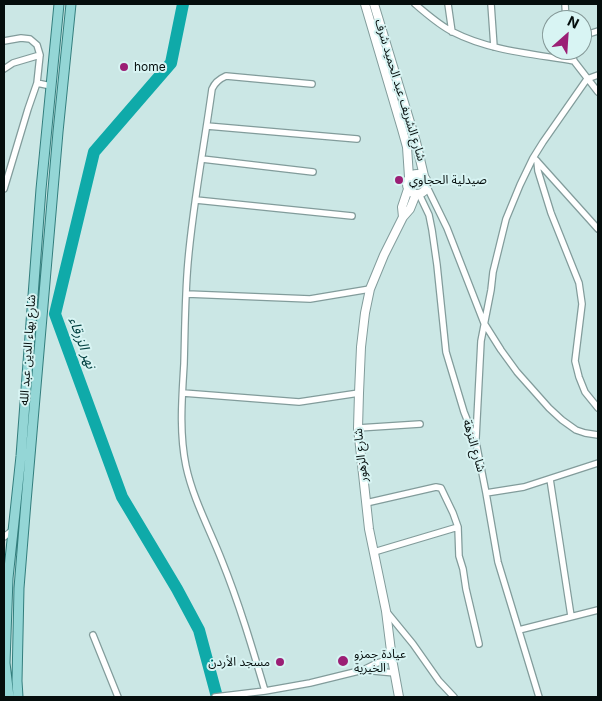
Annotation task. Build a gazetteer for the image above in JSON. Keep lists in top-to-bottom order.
{
  "streets": {
    "main road": ["شارع الشريف عبد الحميد شرف", "شارع بهاء الدين عبد الله", "شارع الزهور"],
    "street": ["شارع النزهة"]
  },
  "crossings": [
    ["شارع الشريف عبد الحميد شرف", "شارع النزهة"],
    ["شارع الشريف عبد الحميد شرف", "شارع الزهور"],
    ["شارع النزهة", "شارع الزهور"]
  ],
  "water": ["نهر الزرقاء"],
  "places": [
    "home",
    "صيدلية الحجاوي",
    "عيادة جمزو الخيرية",
    "مسجد الأردن"
  ],
  "north": "top right"
}
